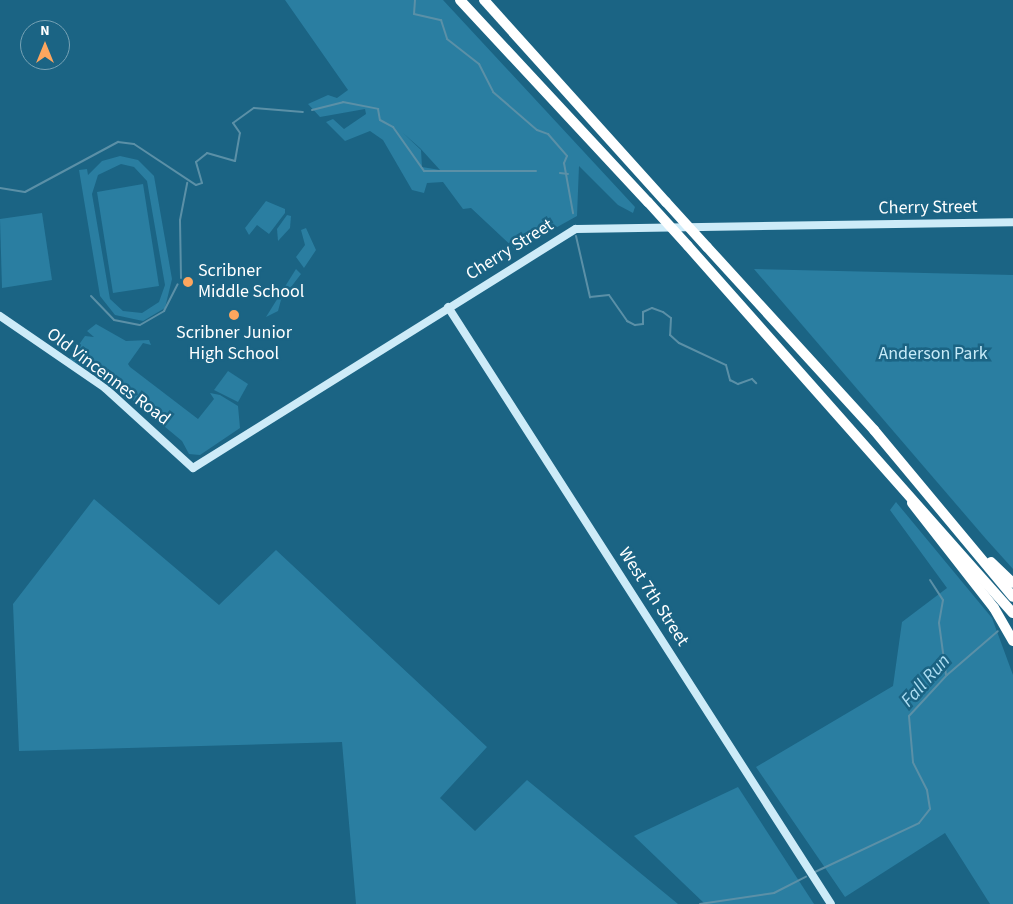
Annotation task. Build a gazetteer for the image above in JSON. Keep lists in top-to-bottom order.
{
  "streets": {
    "street": ["Cherry Street", "Old Vincennes Road", "West 7th Street"]
  },
  "crossings": [
    ["Cherry Street", "Old Vincennes Road"],
    ["Cherry Street", "West 7th Street"]
  ],
  "water": ["Fall Run"],
  "parks": ["Anderson Park"],
  "places": ["Scribner Middle School", "Scribner Junior High School"],
  "north": "top"
}
